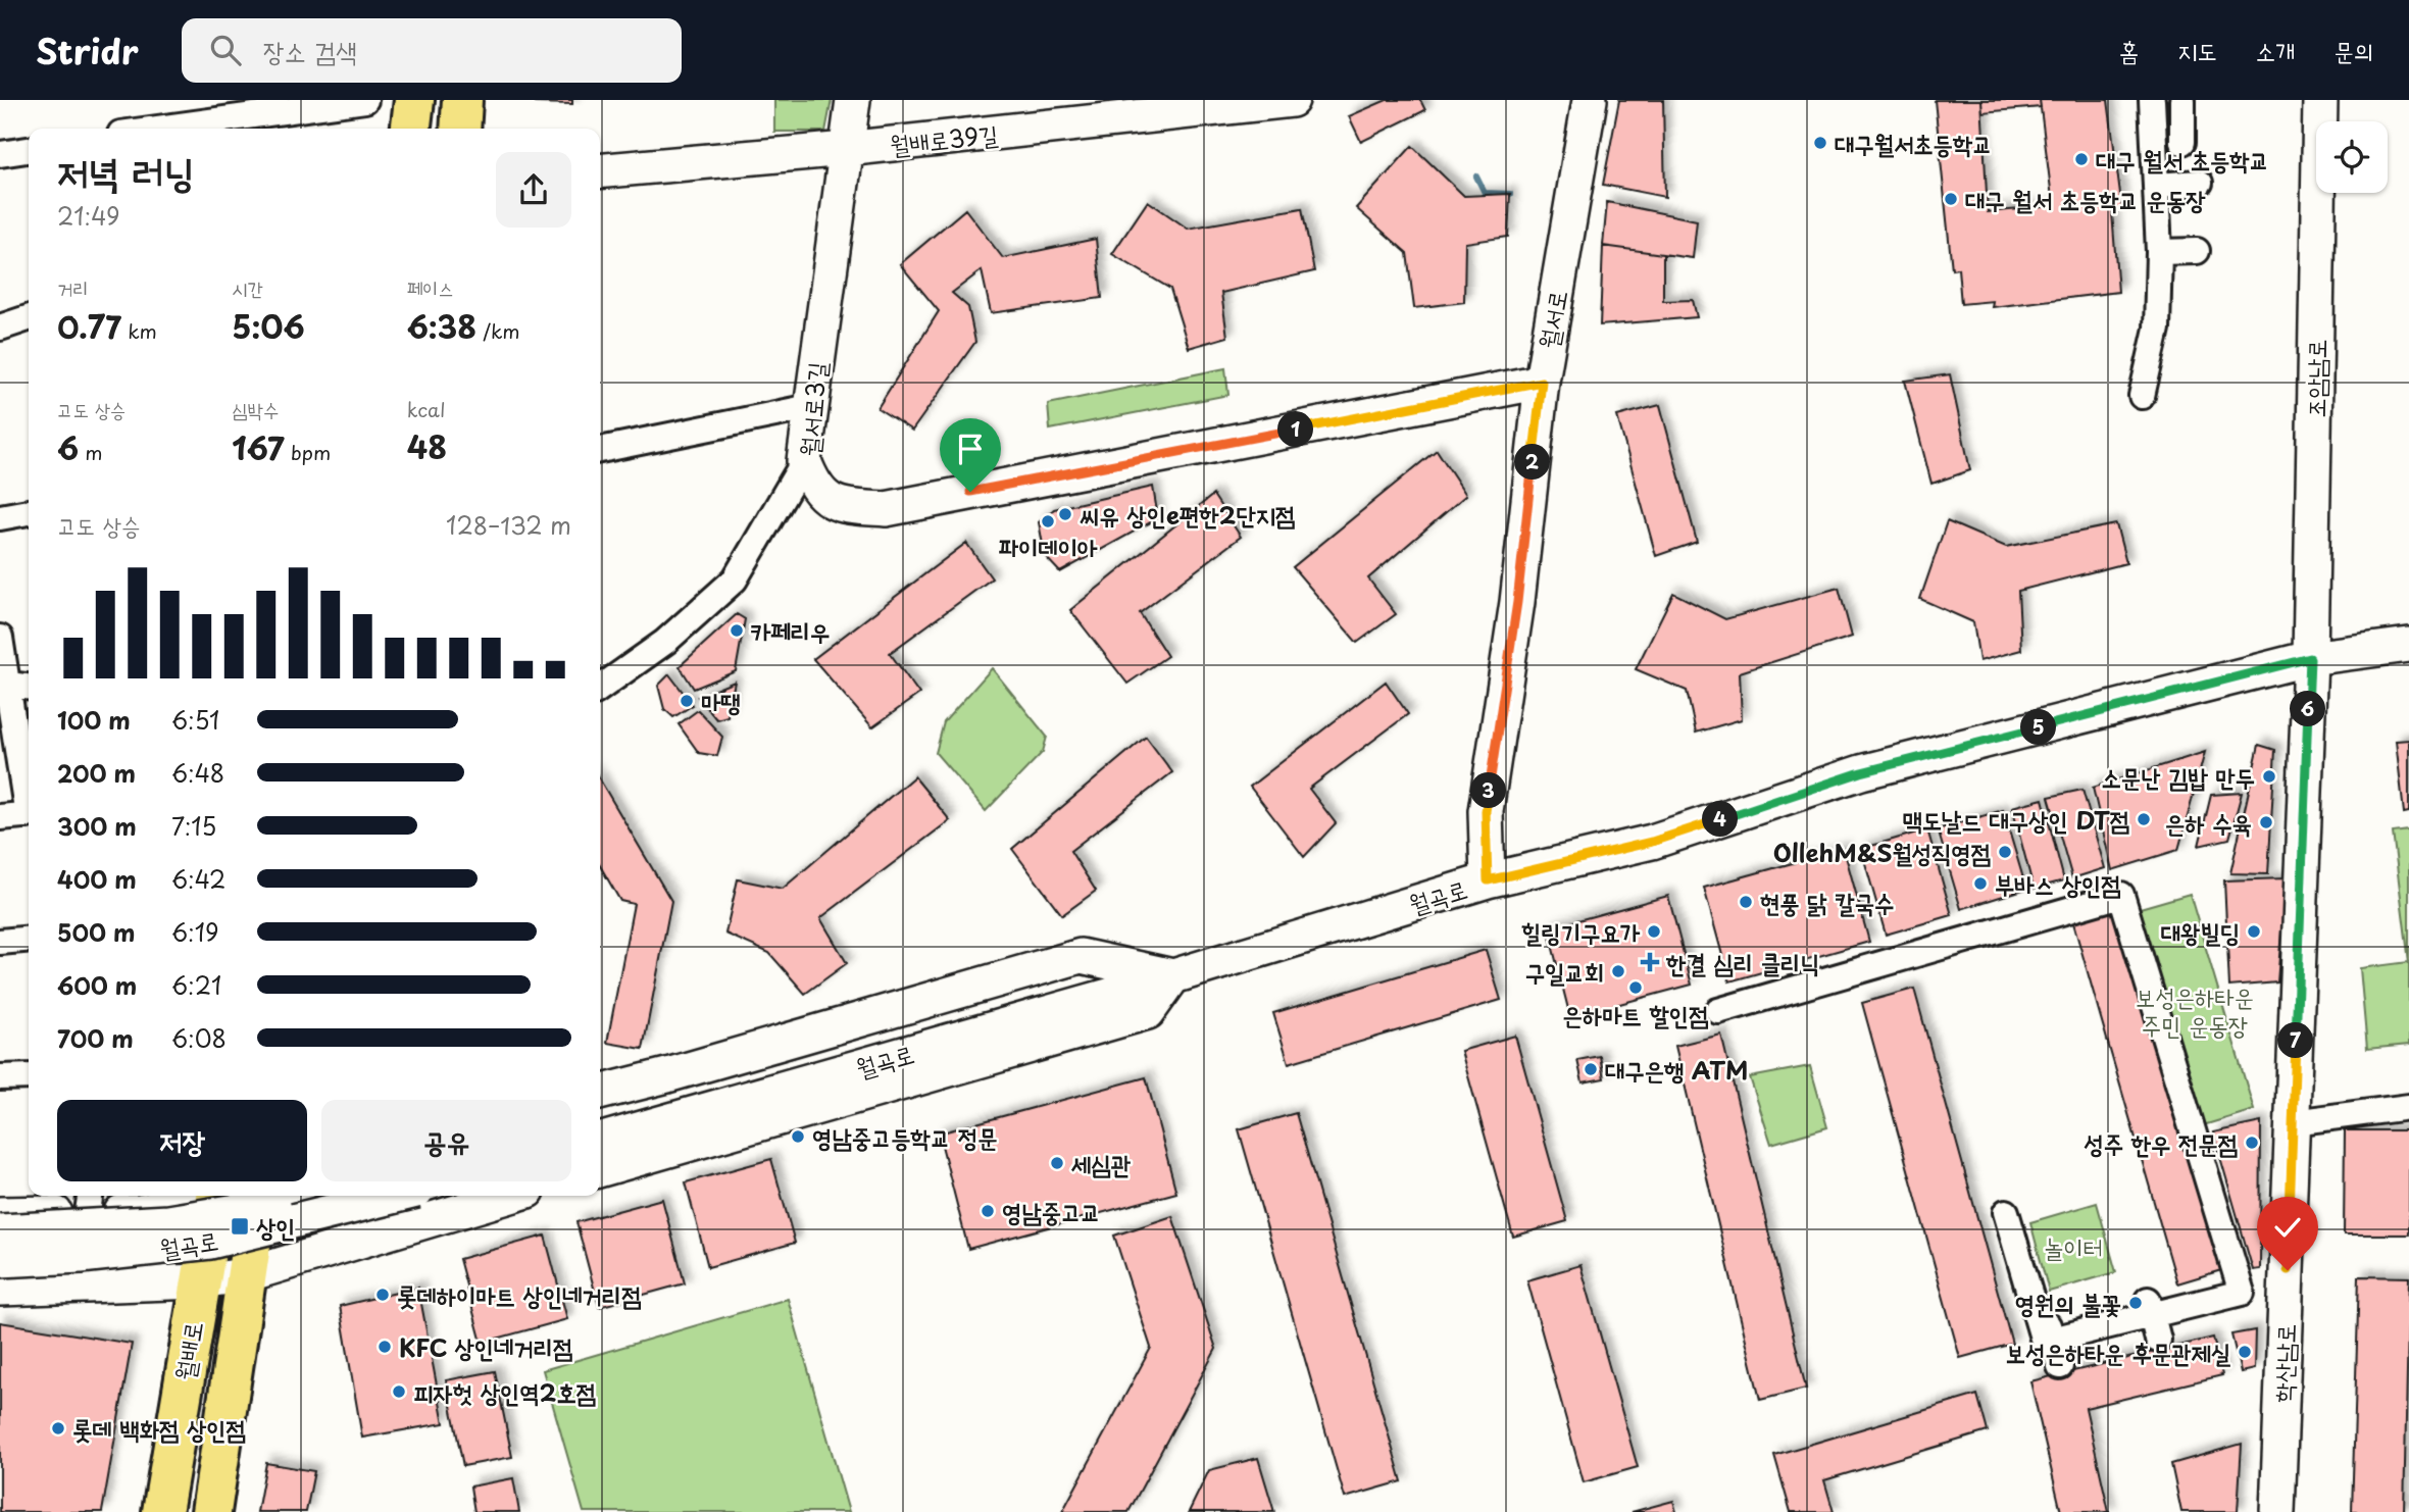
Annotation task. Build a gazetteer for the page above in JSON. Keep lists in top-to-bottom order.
{
  "streets": {
    "main road": [
      "월배로39길",
      "월서로",
      "조암남로",
      "월서로3길",
      "월곡로",
      "월배로",
      "학산남로"
    ]
  },
  "crossings": [
    ["월배로39길", "월서로3길"],
    ["월서로", "월서로3길"],
    ["월서로", "월곡로"],
    ["조암남로", "월곡로"],
    ["조암남로", "학산남로"],
    ["월곡로", "학산남로"]
  ],
  "parks": ["보성은하타운 주민 운동장", "놀이터"],
  "places": {
    "other": [
      "대구월서초등학교",
      "대구 월서 초등학교",
      "대구 월서 초등학교 운동장",
      "씨유 상인e편한2단지점",
      "파이데이아",
      "카페리우",
      "마땡",
      "소문난 김밥 만두",
      "맥도날드 대구상인 DT점",
      "은하 수육",
      "OllehM&S월성직영점",
      "부바스 상인점",
      "현풍 닭 칼국수",
      "힐링기구요가",
      "대왕빌딩",
      "구일교회",
      "은하마트 할인점",
      "대구은행 ATM",
      "영남중고등학교 정문",
      "성주 한우 전문점",
      "세심관",
      "영남중고교",
      "롯데하이마트 상인네거리점",
      "영원의 불꽃",
      "KFC 상인네거리점",
      "보성은하타운 후문관제실",
      "피자헛 상인역2호점",
      "롯데 백화점 상인점"
    ],
    "health": ["한결 심리 클리닉"],
    "transit": ["상인"]
  },
  "page": {
    "header": "Stridr",
    "search": "장소 검색",
    "nav": [
      "홈",
      "지도",
      "소개",
      "문의"
    ],
    "heading": ["저녁 러닝", "21:49"],
    "stats": [
      ["거리", "0.77 km"],
      ["시간", "5:06"],
      ["페이스", "6:38 /km"],
      ["고도 상승", "6 m"],
      ["심박수", "167 bpm"],
      ["kcal", "48"]
    ],
    "pins": [
      "1",
      "2",
      "6",
      "5",
      "3",
      "4",
      "7"
    ],
    "chart": ["고도 상승", "128–132 m"],
    "list": [
      {
        "name": "100 m",
        "note": "6:51"
      },
      {
        "name": "200 m",
        "note": "6:48"
      },
      {
        "name": "300 m",
        "note": "7:15"
      },
      {
        "name": "400 m",
        "note": "6:42"
      },
      {
        "name": "500 m",
        "note": "6:19"
      },
      {
        "name": "600 m",
        "note": "6:21"
      },
      {
        "name": "700 m",
        "note": "6:08"
      }
    ],
    "buttons": ["저장", "공유"]
  }
}
